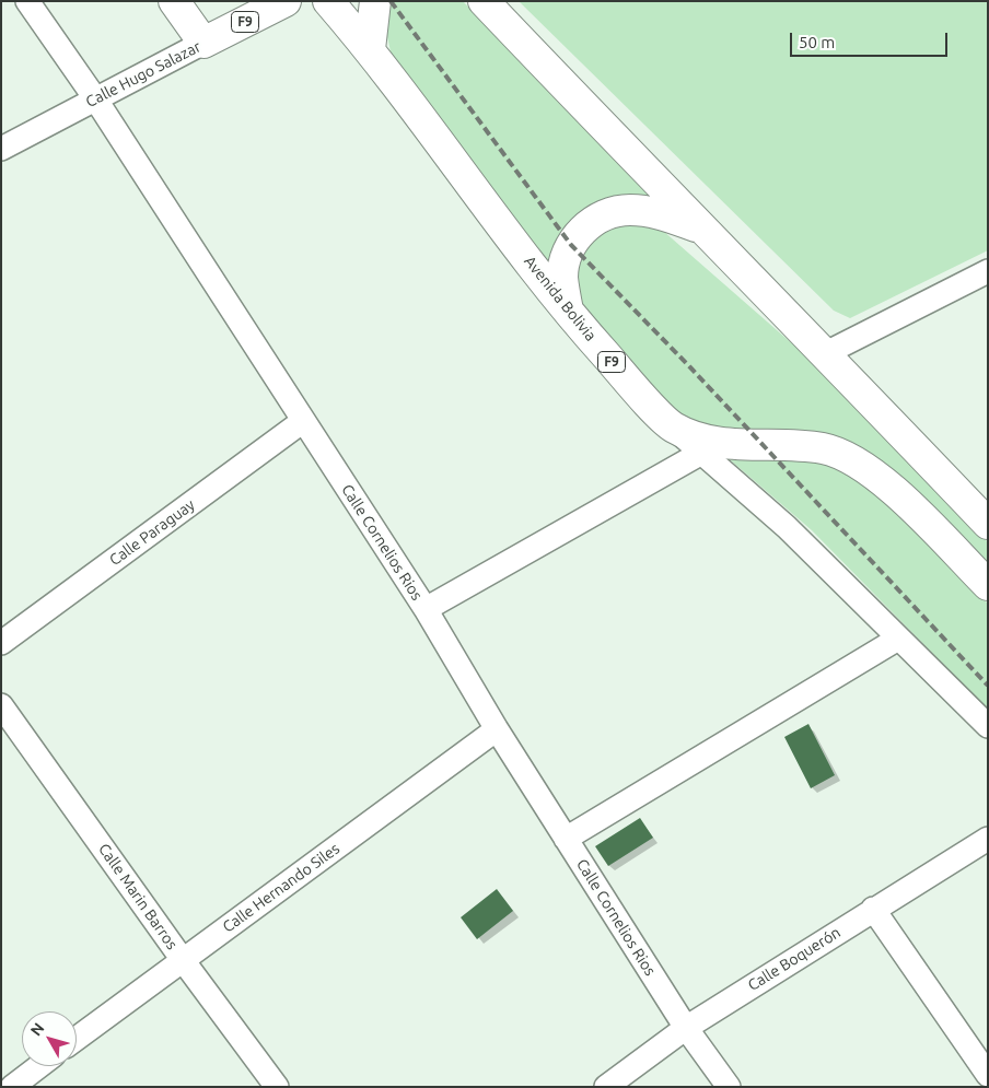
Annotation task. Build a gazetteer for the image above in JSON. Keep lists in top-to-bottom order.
{
  "streets": {
    "highway": ["F9", "Calle Hugo Salazar", "Avenida Bolivia"],
    "street": [
      "Calle Paraguay",
      "Calle Cornelios Rios",
      "Calle Hernando Siles",
      "Calle Marin Barros",
      "Calle Boquerón"
    ]
  },
  "crossings": [
    ["Calle Hugo Salazar", "Calle Cornelios Rios"],
    ["Calle Paraguay", "Calle Cornelios Rios"],
    ["Calle Cornelios Rios", "Calle Hernando Siles"],
    ["Calle Cornelios Rios", "Calle Boquerón"],
    ["Calle Hernando Siles", "Calle Marin Barros"]
  ],
  "scale_bar": "50 m",
  "north": "top left"
}
